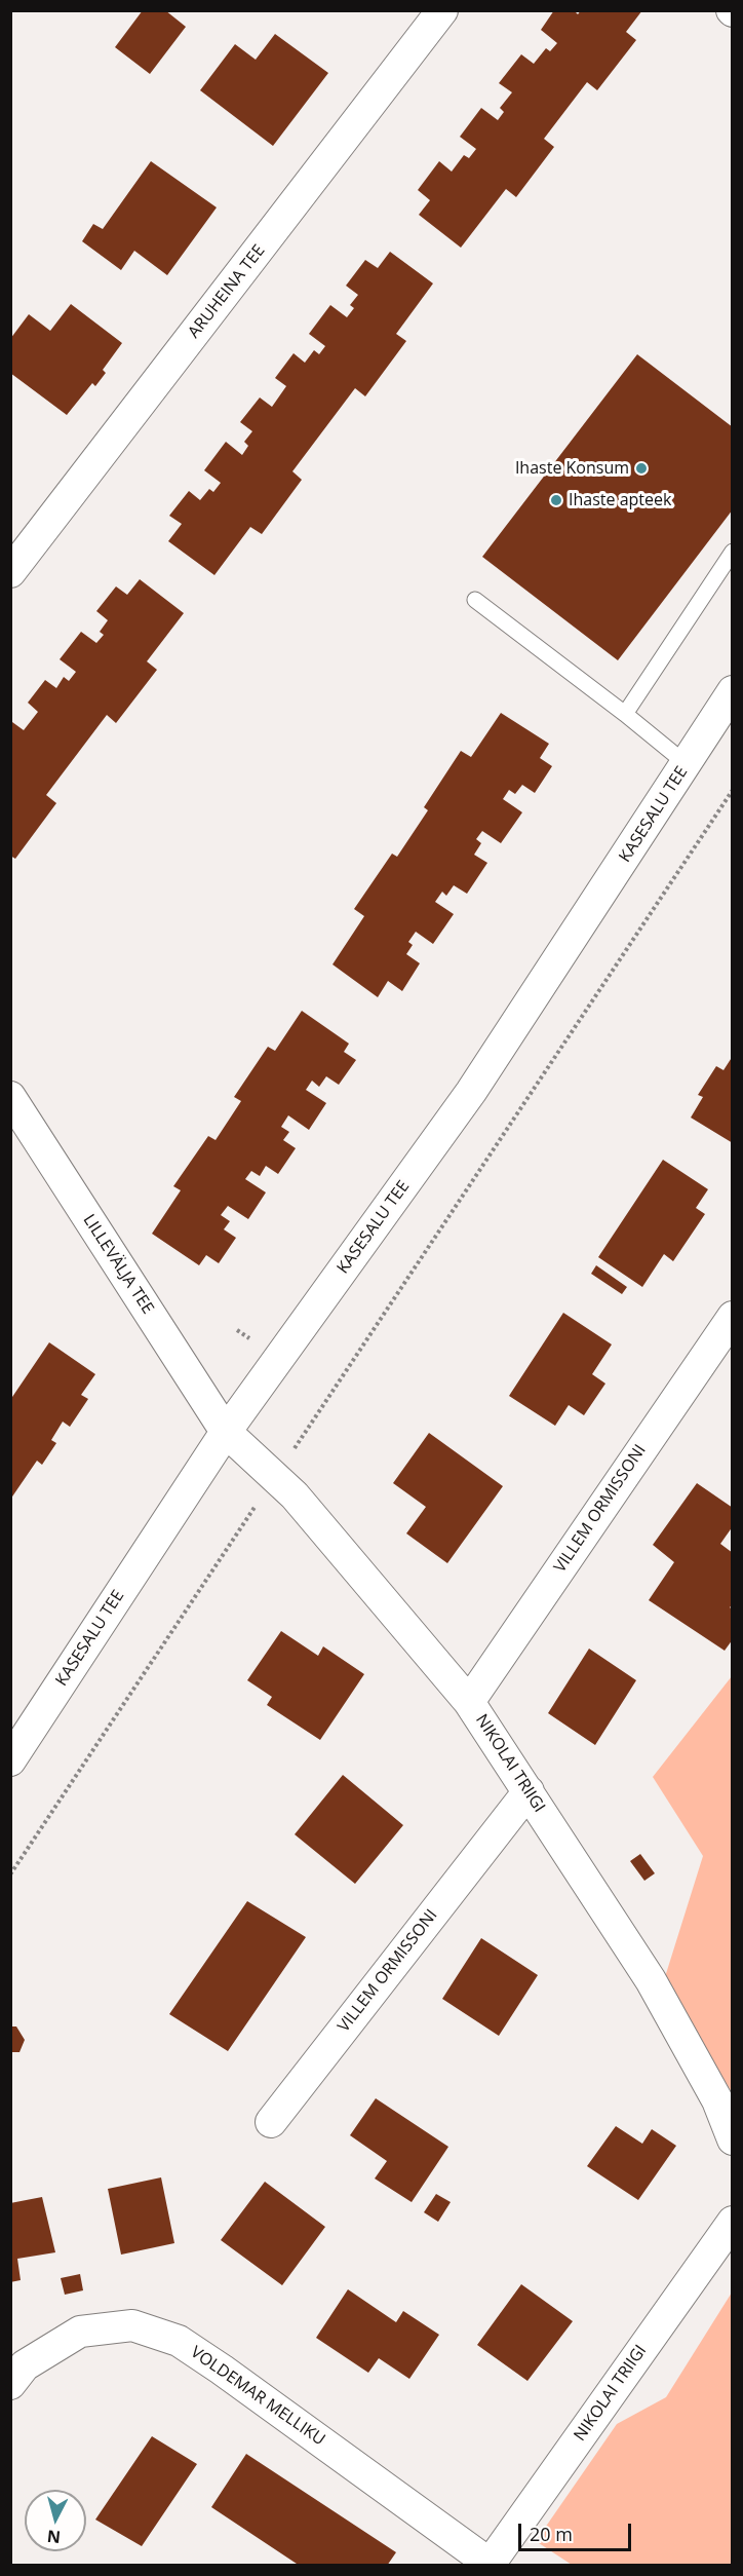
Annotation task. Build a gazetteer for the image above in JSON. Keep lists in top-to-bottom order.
{
  "streets": {
    "street": [
      "ARUHEINA TEE",
      "KASESALU TEE",
      "LILLEVÄLJA TEE",
      "VILLEM ORMISSONI",
      "NIKOLAI TRIIGI",
      "VOLDEMAR MELLIKU"
    ]
  },
  "crossings": [
    ["KASESALU TEE", "LILLEVÄLJA TEE"],
    ["KASESALU TEE", "NIKOLAI TRIIGI"],
    ["LILLEVÄLJA TEE", "NIKOLAI TRIIGI"],
    ["VILLEM ORMISSONI", "NIKOLAI TRIIGI"],
    ["NIKOLAI TRIIGI", "VOLDEMAR MELLIKU"]
  ],
  "places": ["Ihaste Konsum", "Ihaste apteek"],
  "scale_bar": "20 m",
  "north": "bottom"
}
